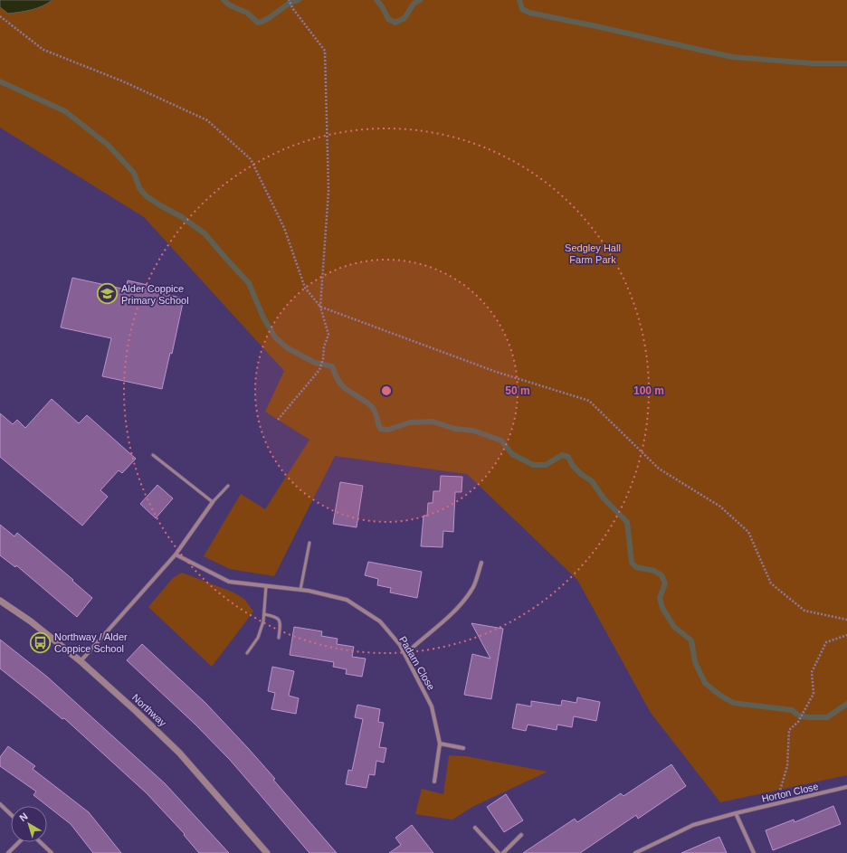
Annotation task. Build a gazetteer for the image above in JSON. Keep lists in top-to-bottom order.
{
  "streets": {
    "street": ["Padarn Close", "Northway", "Horton Close"]
  },
  "parks": ["Sedgley Hall Farm Park"],
  "places": {
    "school or university": ["Alder Coppice Primary School"],
    "bus stop": ["Northway / Alder Coppice School"]
  },
  "north": "top left",
  "rings": ["50 m", "100 m"]
}
